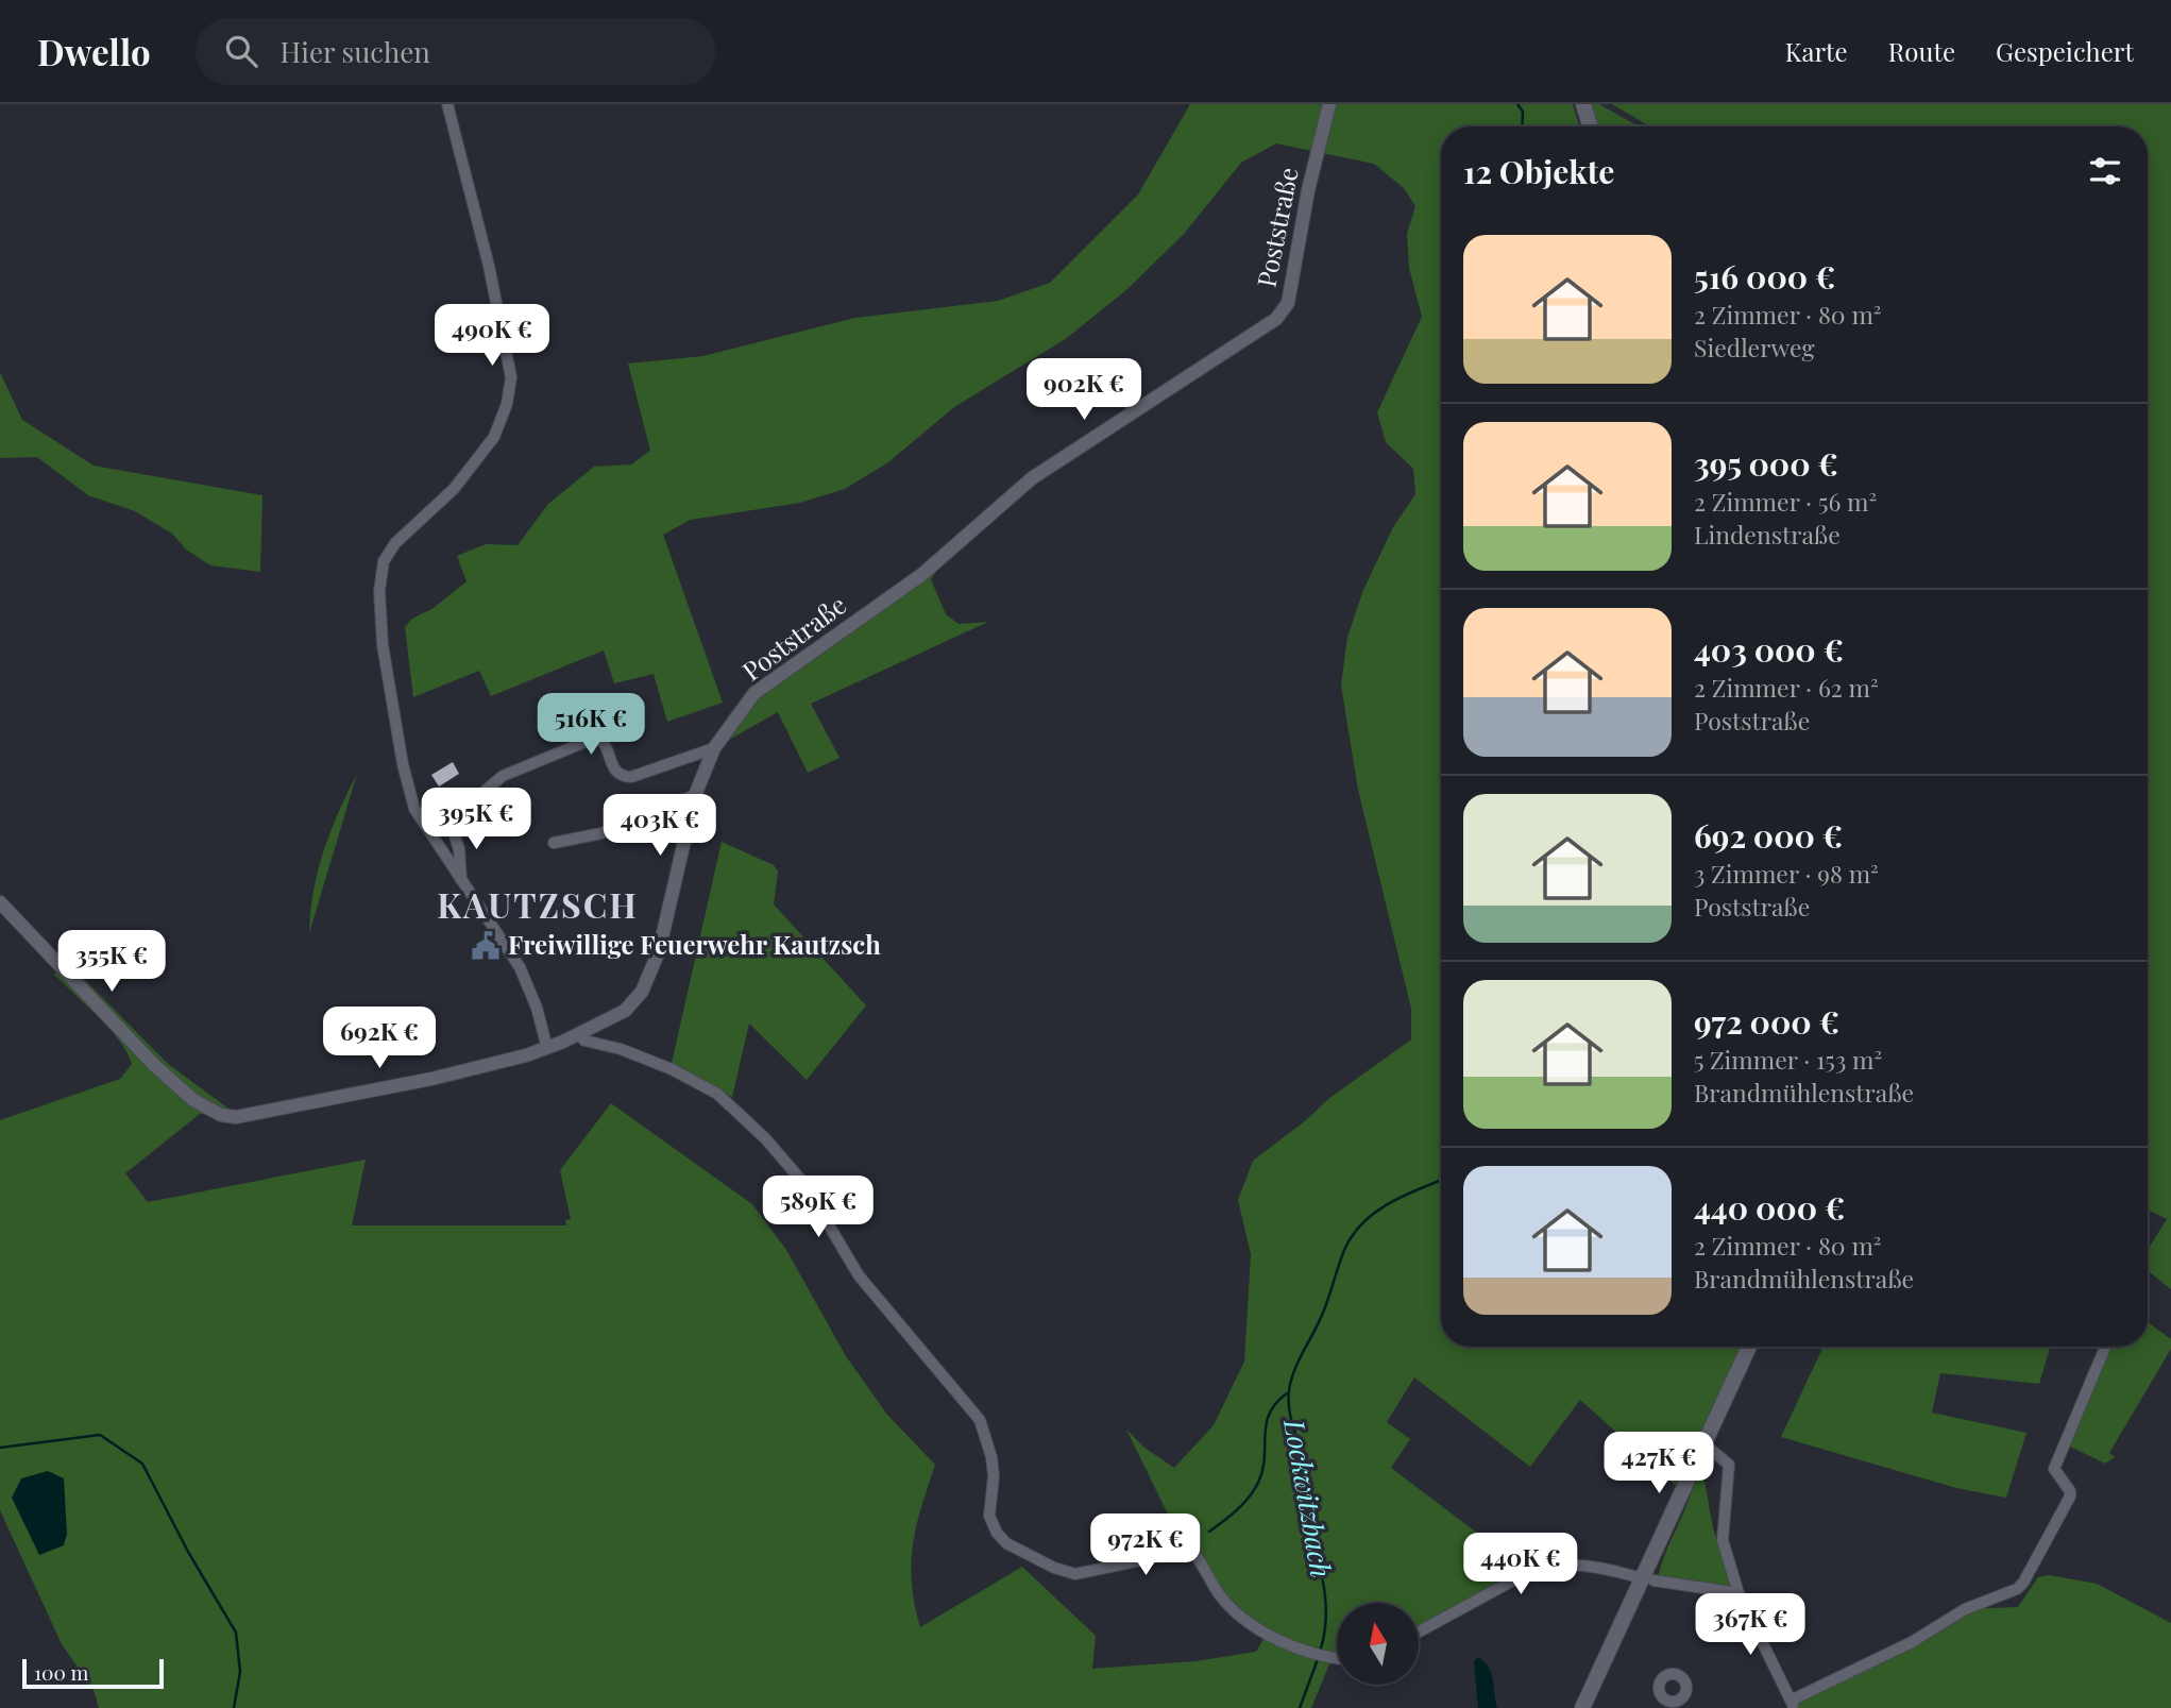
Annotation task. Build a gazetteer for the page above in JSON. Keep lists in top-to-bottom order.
{
  "streets": {
    "street": ["Poststraße"]
  },
  "districts": ["KAUTZSCH"],
  "water": ["Lockwitzbach"],
  "places": {
    "public building": ["Freiwillige Feuerwehr Kautzsch"]
  },
  "scale_bar": "100 m",
  "north": "top",
  "page": {
    "header": "Dwello",
    "search": "Hier suchen",
    "nav": ["Karte", "Route", "Gespeichert"],
    "heading": "12 Objekte",
    "list": [
      {
        "name": "516 000 €",
        "note": "2 Zimmer · 80 m² · Siedlerweg"
      },
      {
        "name": "395 000 €",
        "note": "2 Zimmer · 56 m² · Lindenstraße"
      },
      {
        "name": "403 000 €",
        "note": "2 Zimmer · 62 m² · Poststraße"
      },
      {
        "name": "692 000 €",
        "note": "3 Zimmer · 98 m² · Poststraße"
      },
      {
        "name": "972 000 €",
        "note": "5 Zimmer · 153 m² · Brandmühlenstraße"
      },
      {
        "name": "440 000 €",
        "note": "2 Zimmer · 80 m² · Brandmühlenstraße"
      }
    ],
    "price": [
      "490K €",
      "902K €",
      "516K €",
      "395K €",
      "403K €",
      "355K €",
      "692K €",
      "589K €",
      "427K €",
      "972K €",
      "440K €",
      "367K €"
    ],
    "scale": "100 m"
  }
}
